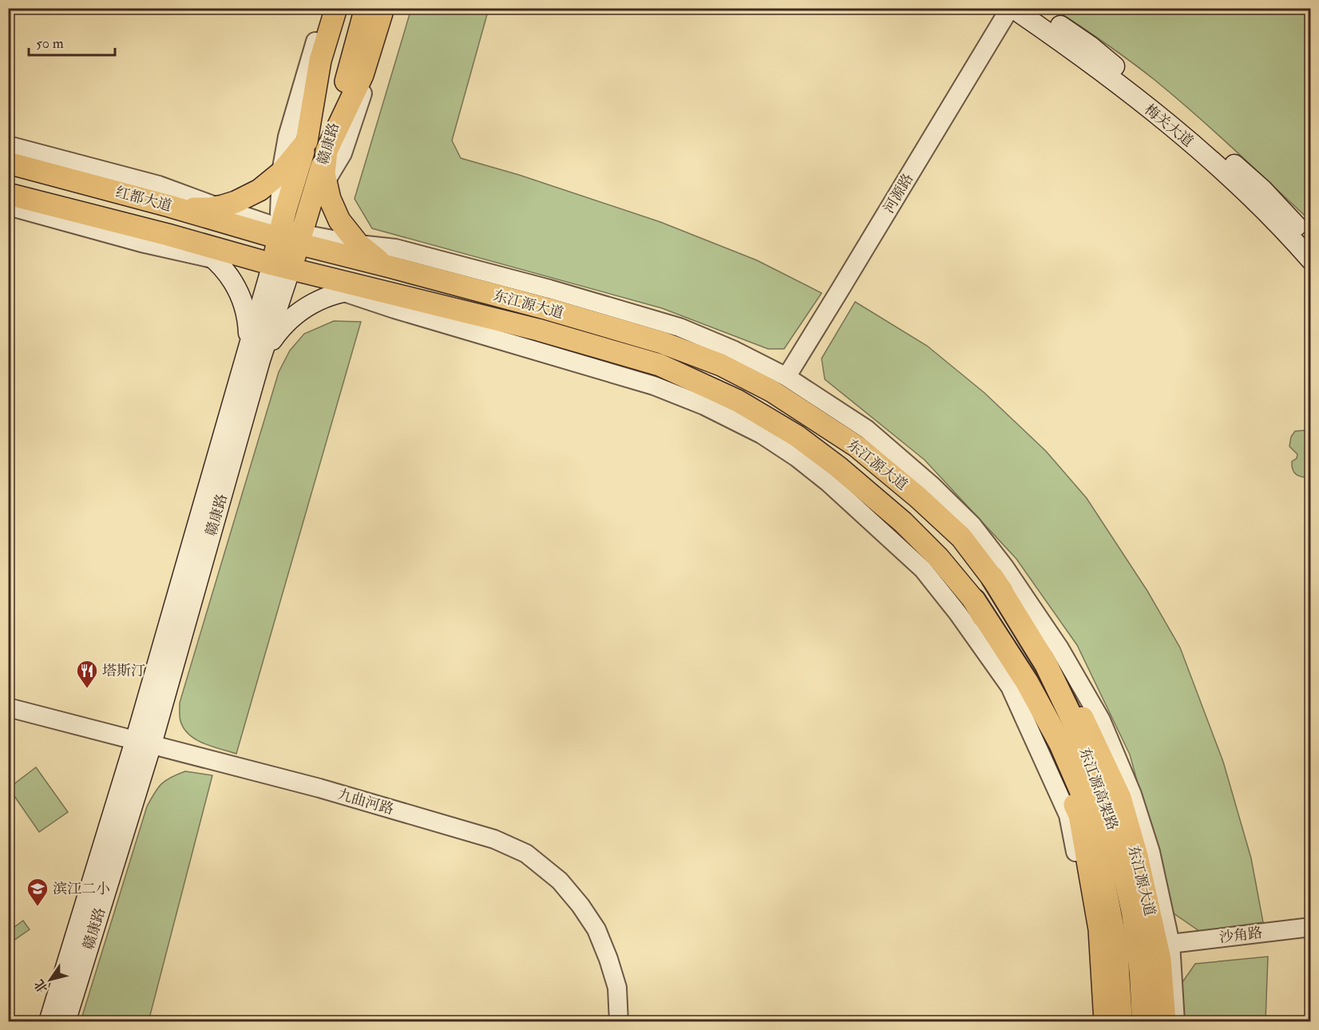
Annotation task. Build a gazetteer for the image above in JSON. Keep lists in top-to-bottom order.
{
  "streets": {
    "highway": ["东江源高架路"],
    "main road": [
      "梅关大道",
      "赣康路",
      "红都大道",
      "东江源大道"
    ],
    "street": ["河源路", "九曲河路", "沙角路"]
  },
  "crossings": [
    ["梅关大道", "河源路"],
    ["赣康路", "红都大道"],
    ["赣康路", "东江源大道"],
    ["赣康路", "九曲河路"],
    ["红都大道", "东江源大道"],
    ["东江源大道", "东江源高架路"]
  ],
  "places": {
    "restaurant": ["塔斯汀"],
    "school or university": ["滨江二小"]
  },
  "scale_bar": "50 m",
  "north": "bottom left"
}
